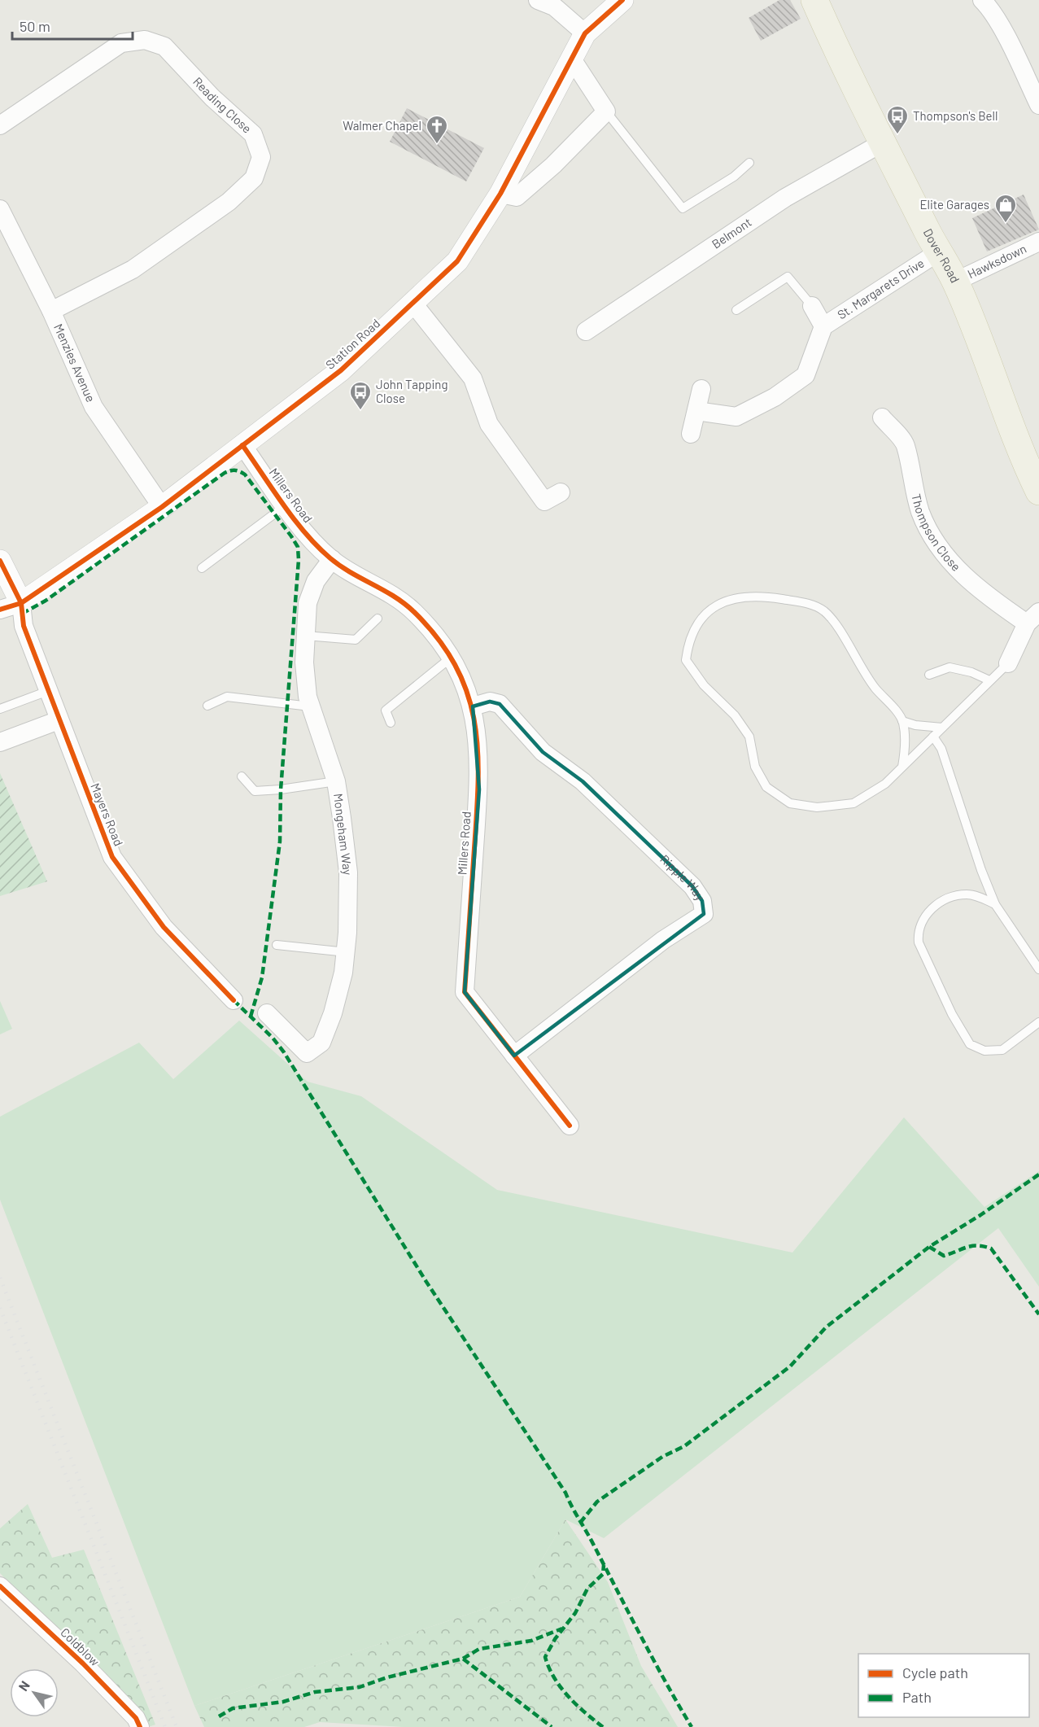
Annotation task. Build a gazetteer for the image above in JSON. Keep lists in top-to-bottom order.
{
  "streets": {
    "main road": ["Dover Road"],
    "street": [
      "Reading Close",
      "Belmont",
      "Hawksdown",
      "St. Margarets Drive",
      "Station Road",
      "Menzies Avenue",
      "Millers Road",
      "Thompson Close",
      "Mayers Road",
      "Mongeham Way",
      "Ripple Way",
      "Coldblow"
    ]
  },
  "crossings": [
    ["Reading Close", "Menzies Avenue"],
    ["Belmont", "Dover Road"],
    ["Dover Road", "Hawksdown"],
    ["Dover Road", "St. Margarets Drive"],
    ["Station Road", "Menzies Avenue"],
    ["Station Road", "Millers Road"],
    ["Station Road", "Mayers Road"],
    ["Millers Road", "Mongeham Way"],
    ["Millers Road", "Ripple Way"]
  ],
  "places": {
    "bus stop": ["Thompson's Bell", "John Tapping Close"],
    "church": ["Walmer Chapel"],
    "shop": ["Elite Garages"]
  },
  "legend": ["Cycle path", "Path"],
  "scale_bar": "50 m",
  "north": "top left"
}
